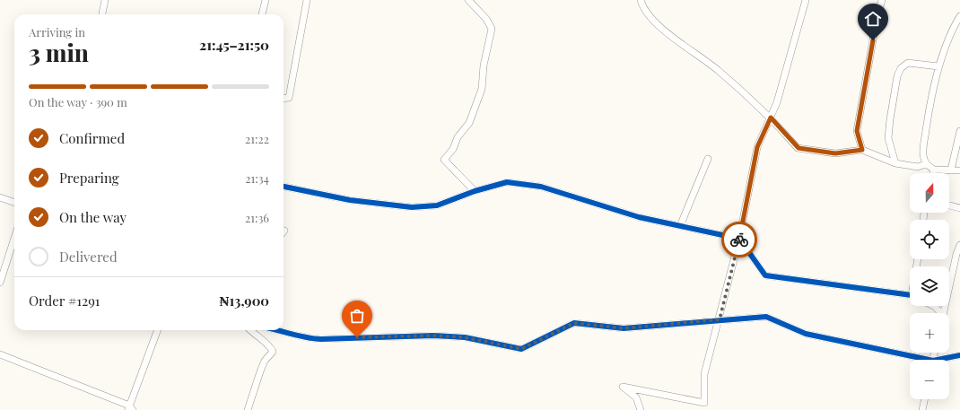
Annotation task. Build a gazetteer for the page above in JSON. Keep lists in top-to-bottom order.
{
  "north": "top",
  "page": {
    "heading": ["3 min", "Arriving in", "21:45–21:50"],
    "panel": ["Order #1291", "₦13,900"],
    "bar": "On the way · 390 m",
    "list": [
      ["Confirmed", "21:22"],
      ["Preparing", "21:34"],
      ["On the way", "21:36"],
      "Delivered"
    ],
    "map_buttons": ["+", "−"]
  }
}
